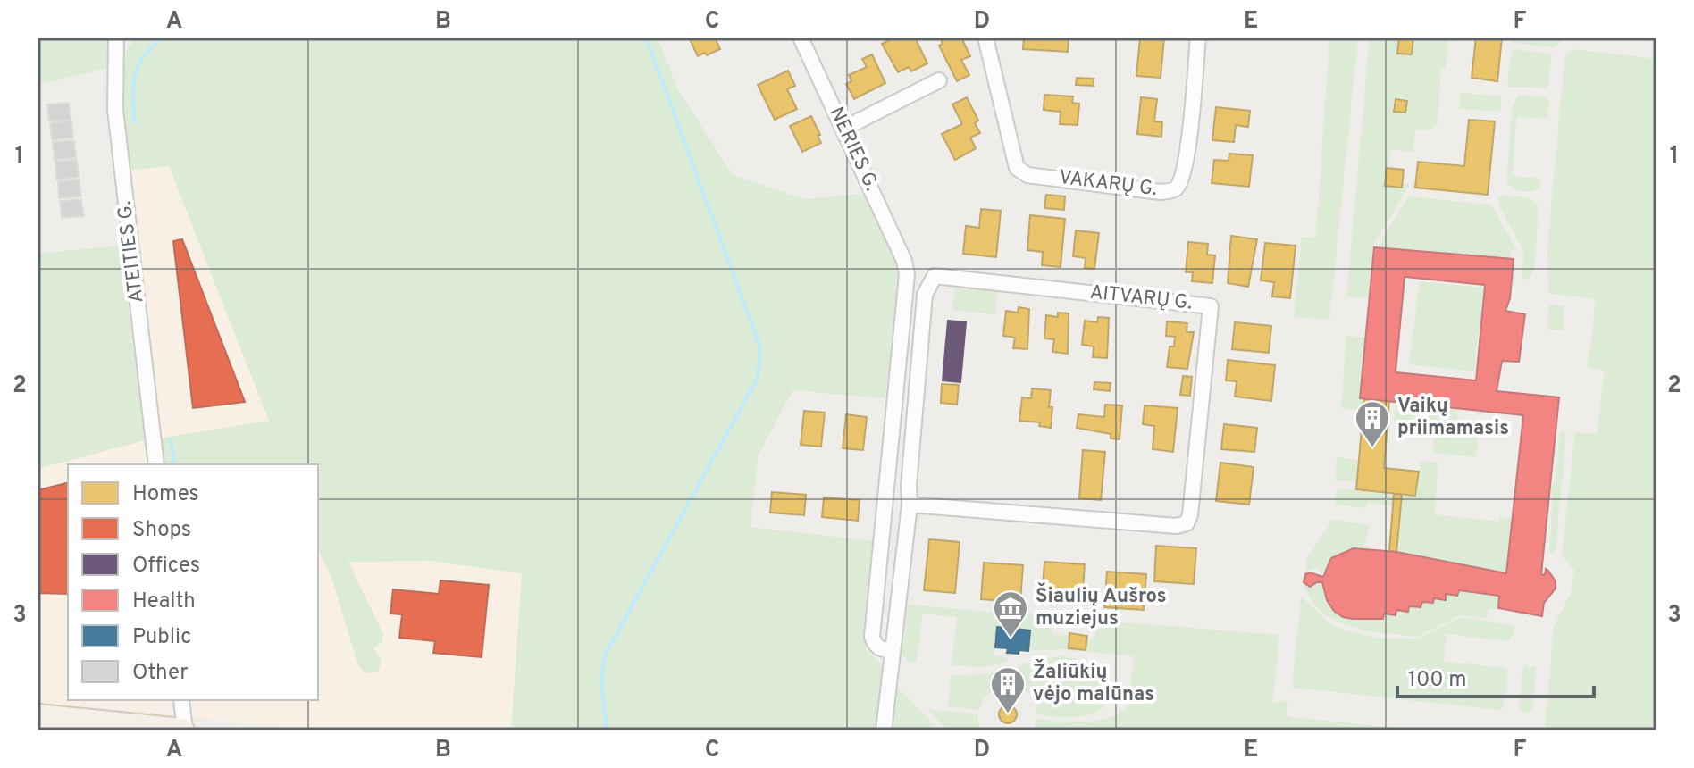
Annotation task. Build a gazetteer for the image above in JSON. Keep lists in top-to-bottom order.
{
  "streets": {
    "street": [
      "NERIES G.",
      "VAKARŲ G.",
      "ATEITIES G.",
      "AITVARŲ G."
    ]
  },
  "crossings": [
    ["NERIES G.", "AITVARŲ G."]
  ],
  "places": {
    "building": ["Vaikų priimamasis", "Žaliūkių vėjo malūnas"],
    "museum": ["Šiaulių Aušros muziejus"]
  },
  "legend": [
    "Homes",
    "Shops",
    "Offices",
    "Health",
    "Public",
    "Other"
  ],
  "scale_bar": "100 m",
  "grid": {
    "columns": [
      "A",
      "B",
      "C",
      "D",
      "E",
      "F"
    ],
    "rows": ["1", "2", "3"]
  }
}
